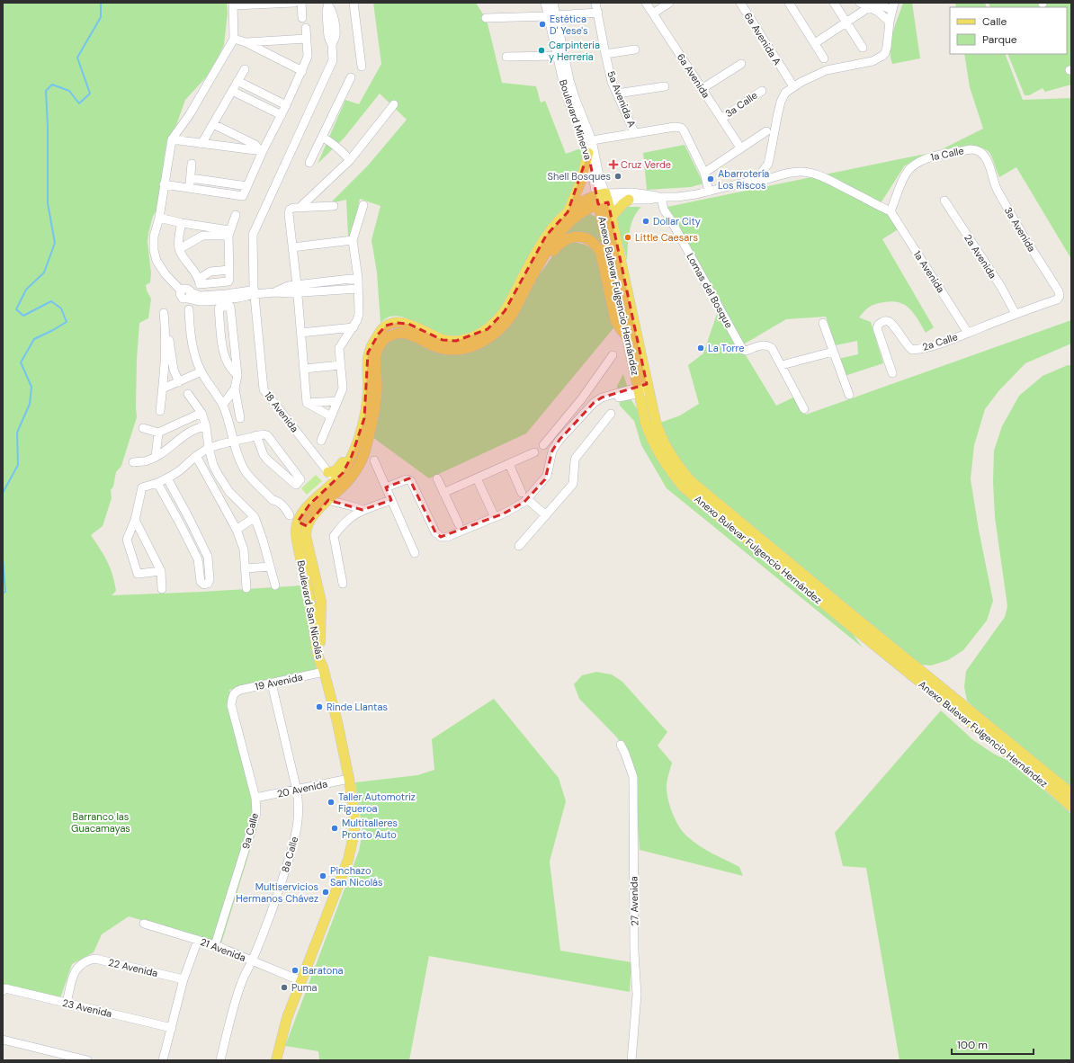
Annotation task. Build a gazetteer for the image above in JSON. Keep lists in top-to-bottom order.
{
  "streets": {
    "main road": ["Anexo Bulevar Fulgencio Hernández", "Boulevard San Nicolás"],
    "street": [
      "6a Avenida A",
      "6a Avenida",
      "5a Avenida A",
      "3a Calle",
      "Boulevard Minerva",
      "1a Calle",
      "3a Avenida",
      "2a Avenida",
      "1a Avenida",
      "Lomas del Bosque",
      "2a Calle",
      "18 Avenida",
      "19 Avenida",
      "20 Avenida",
      "9a Calle",
      "8a Calle",
      "27 Avenida",
      "21 Avenida",
      "22 Avenida",
      "23 Avenida"
    ]
  },
  "crossings": [
    ["6a Avenida", "3a Calle"],
    ["Boulevard Minerva", "Anexo Bulevar Fulgencio Hernández"],
    ["1a Calle", "3a Avenida"],
    ["1a Calle", "1a Avenida"],
    ["3a Avenida", "2a Calle"],
    ["2a Avenida", "2a Calle"],
    ["1a Avenida", "2a Calle"],
    ["Boulevard San Nicolás", "19 Avenida"],
    ["Boulevard San Nicolás", "20 Avenida"],
    ["Boulevard San Nicolás", "21 Avenida"],
    ["19 Avenida", "9a Calle"],
    ["19 Avenida", "8a Calle"],
    ["20 Avenida", "9a Calle"],
    ["20 Avenida", "8a Calle"],
    ["9a Calle", "21 Avenida"],
    ["8a Calle", "21 Avenida"],
    ["22 Avenida", "23 Avenida"]
  ],
  "parks": ["Barranco las Guacamayas"],
  "places": {
    "other": [
      "Estética D' Yese's",
      "Carpinteria y Herreria",
      "Shell Bosques",
      "Abarrotería Los Riscos",
      "Dollar City",
      "Little Caesars",
      "La Torre",
      "Rinde Llantas",
      "Taller Automotriz Figueroa",
      "Multitalleres Pronto Auto",
      "Pinchazo San Nicolás",
      "Multiservicios Hermanos Chávez",
      "Baratona",
      "Puma"
    ],
    "health": ["Cruz Verde"]
  },
  "legend": ["Calle", "Parque"],
  "scale_bar": "100 m"
}
